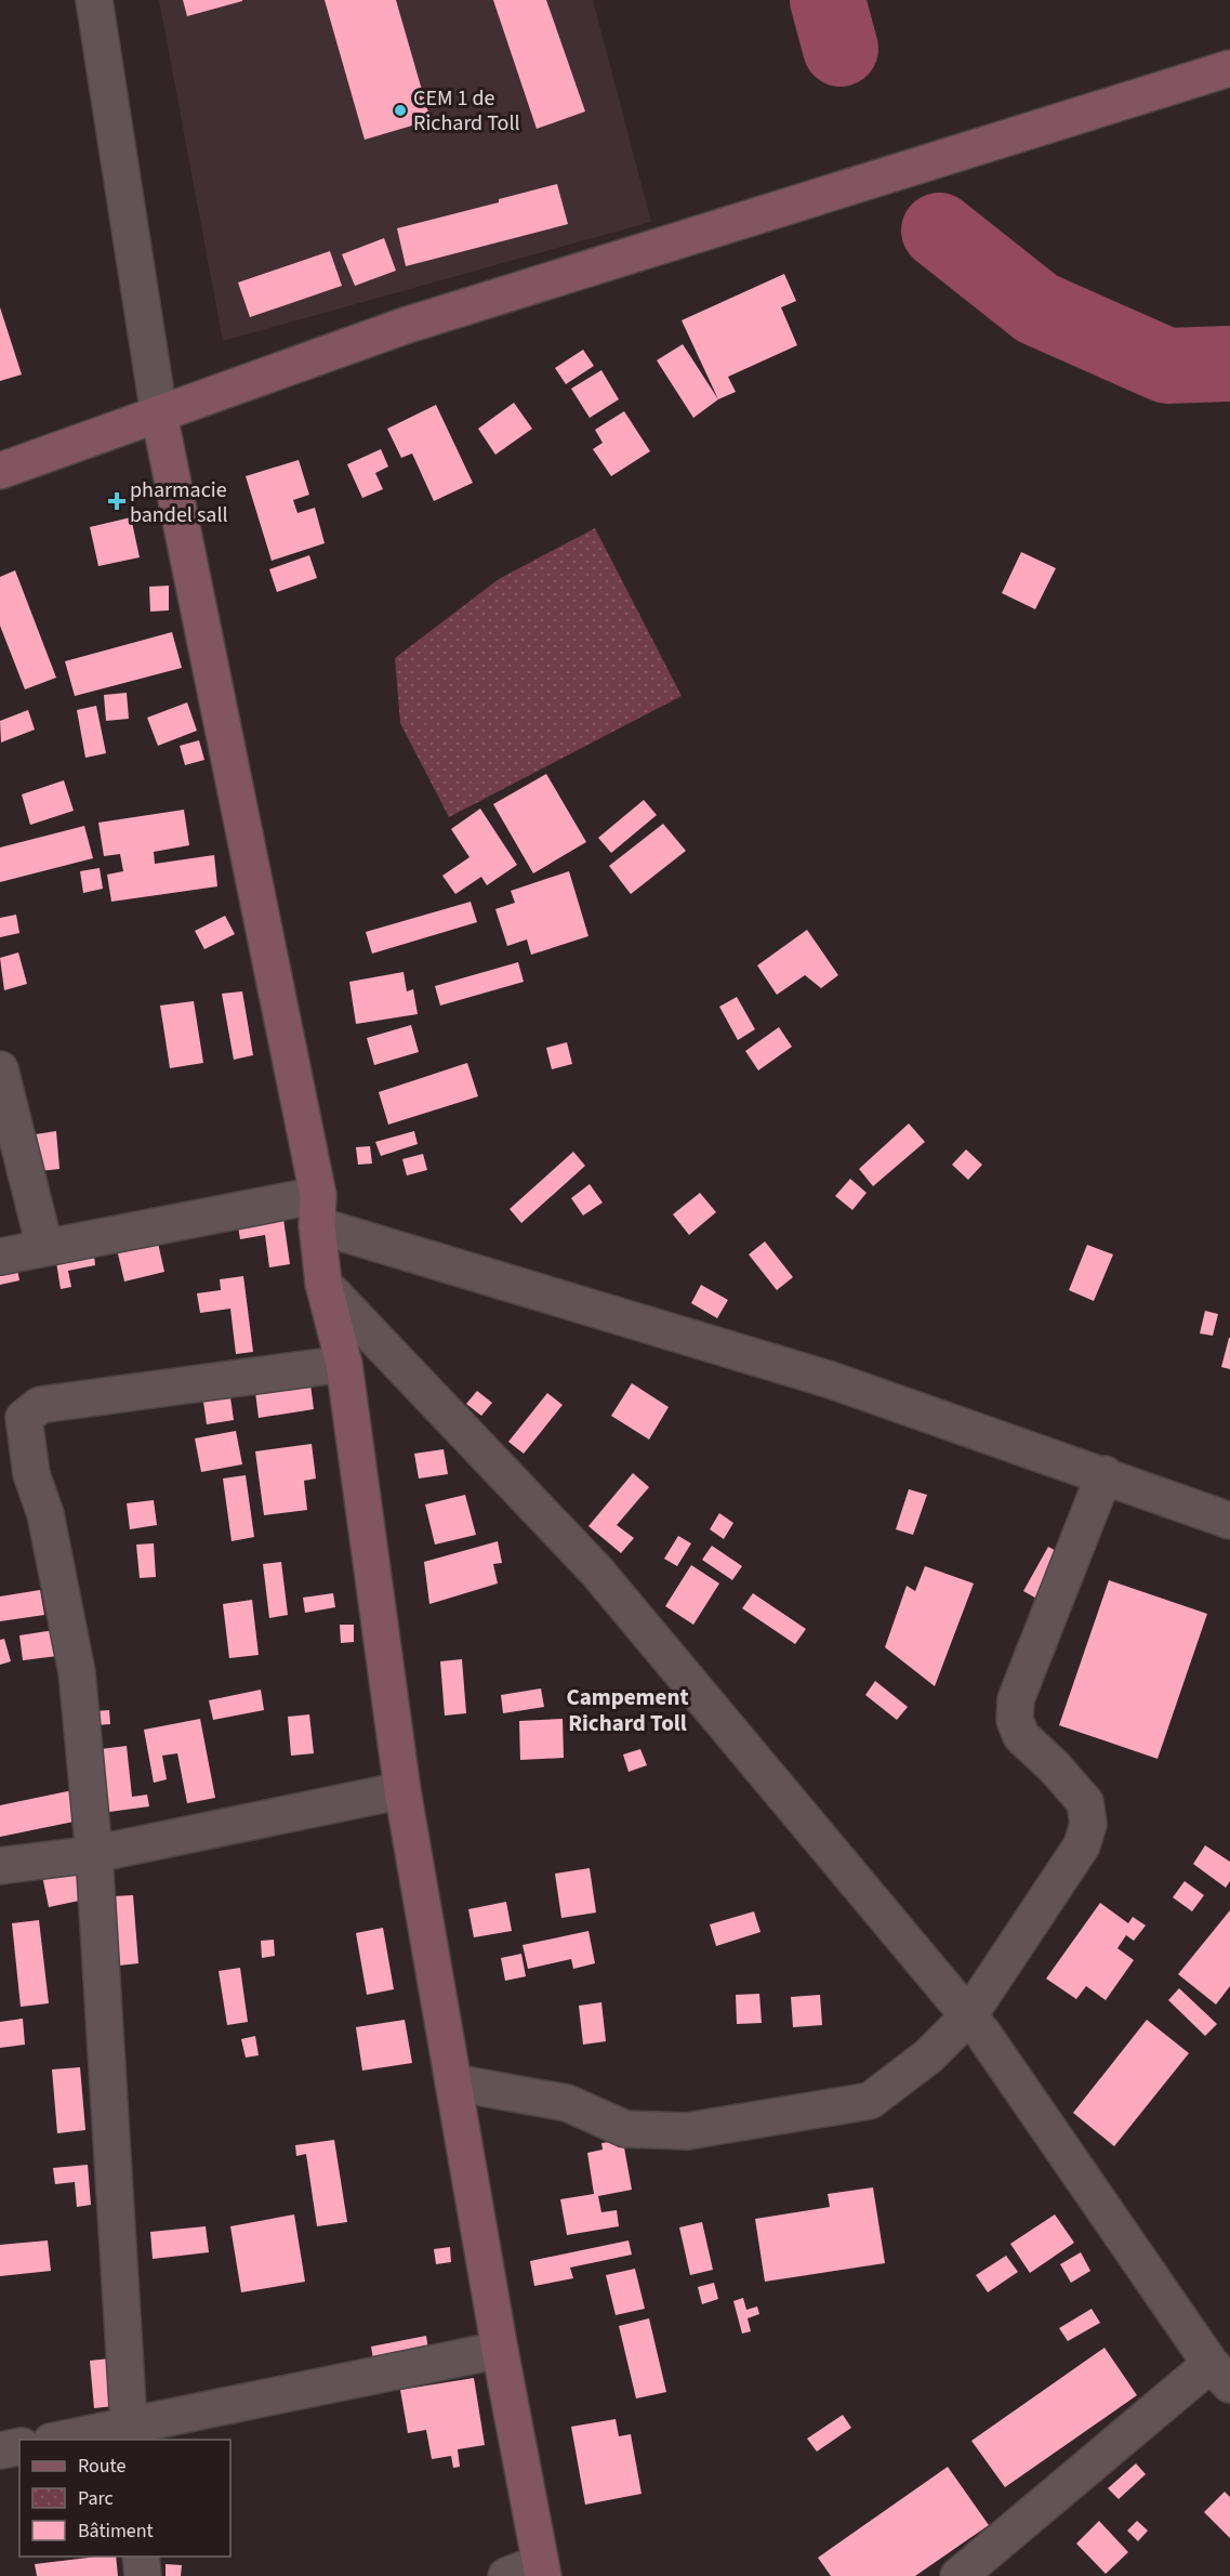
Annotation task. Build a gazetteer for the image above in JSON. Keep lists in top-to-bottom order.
{
  "districts": ["Campement Richard Toll"],
  "places": {
    "other": ["CEM 1 de Richard Toll"],
    "health": ["pharmacie bandel sall"]
  },
  "legend": ["Route", "Parc", "Bâtiment"]
}
